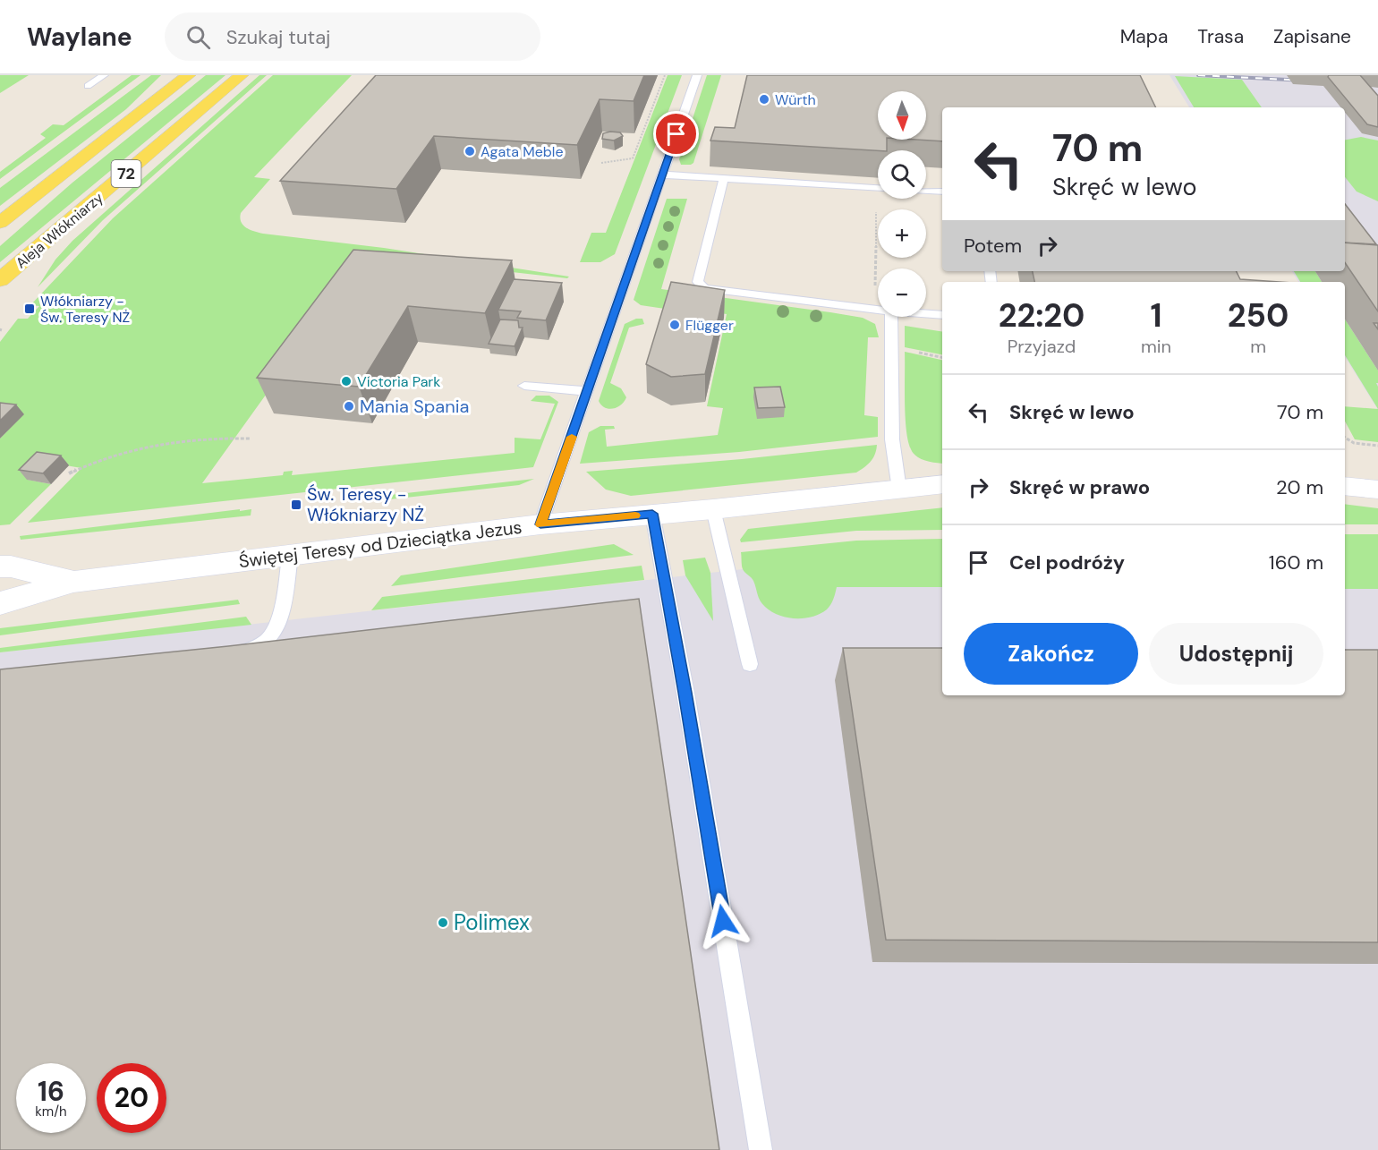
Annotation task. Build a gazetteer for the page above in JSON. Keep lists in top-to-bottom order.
{
  "streets": {
    "main road": ["72", "Aleja Włókniarzy"],
    "street": ["Świętej Teresy od Dzieciątka Jezus"]
  },
  "places": {
    "other": [
      "Würth",
      "Agata Meble",
      "Flügger",
      "Victoria Park",
      "Mania Spania",
      "Polimex"
    ],
    "transit": ["Włókniarzy - Św. Teresy NŻ", "Św. Teresy - Włókniarzy NŻ"]
  },
  "north": "bottom",
  "page": {
    "header": "Waylane",
    "search": "Szukaj tutaj",
    "nav": ["Mapa", "Trasa", "Zapisane"],
    "map_buttons": ["+", "−"],
    "turn": ["70 m", "Skręć w lewo"],
    "then": "Potem",
    "eta": [
      "22:20",
      "Przyjazd",
      "1",
      "min",
      "250",
      "m"
    ],
    "list": [
      {
        "name": "Skręć w lewo",
        "value": "70 m"
      },
      {
        "name": "Skręć w prawo",
        "value": "20 m"
      },
      {
        "name": "Cel podróży",
        "value": "160 m"
      }
    ],
    "buttons": ["Zakończ", "Udostępnij"],
    "speed": "16 km/h",
    "limit": "20"
  }
}
